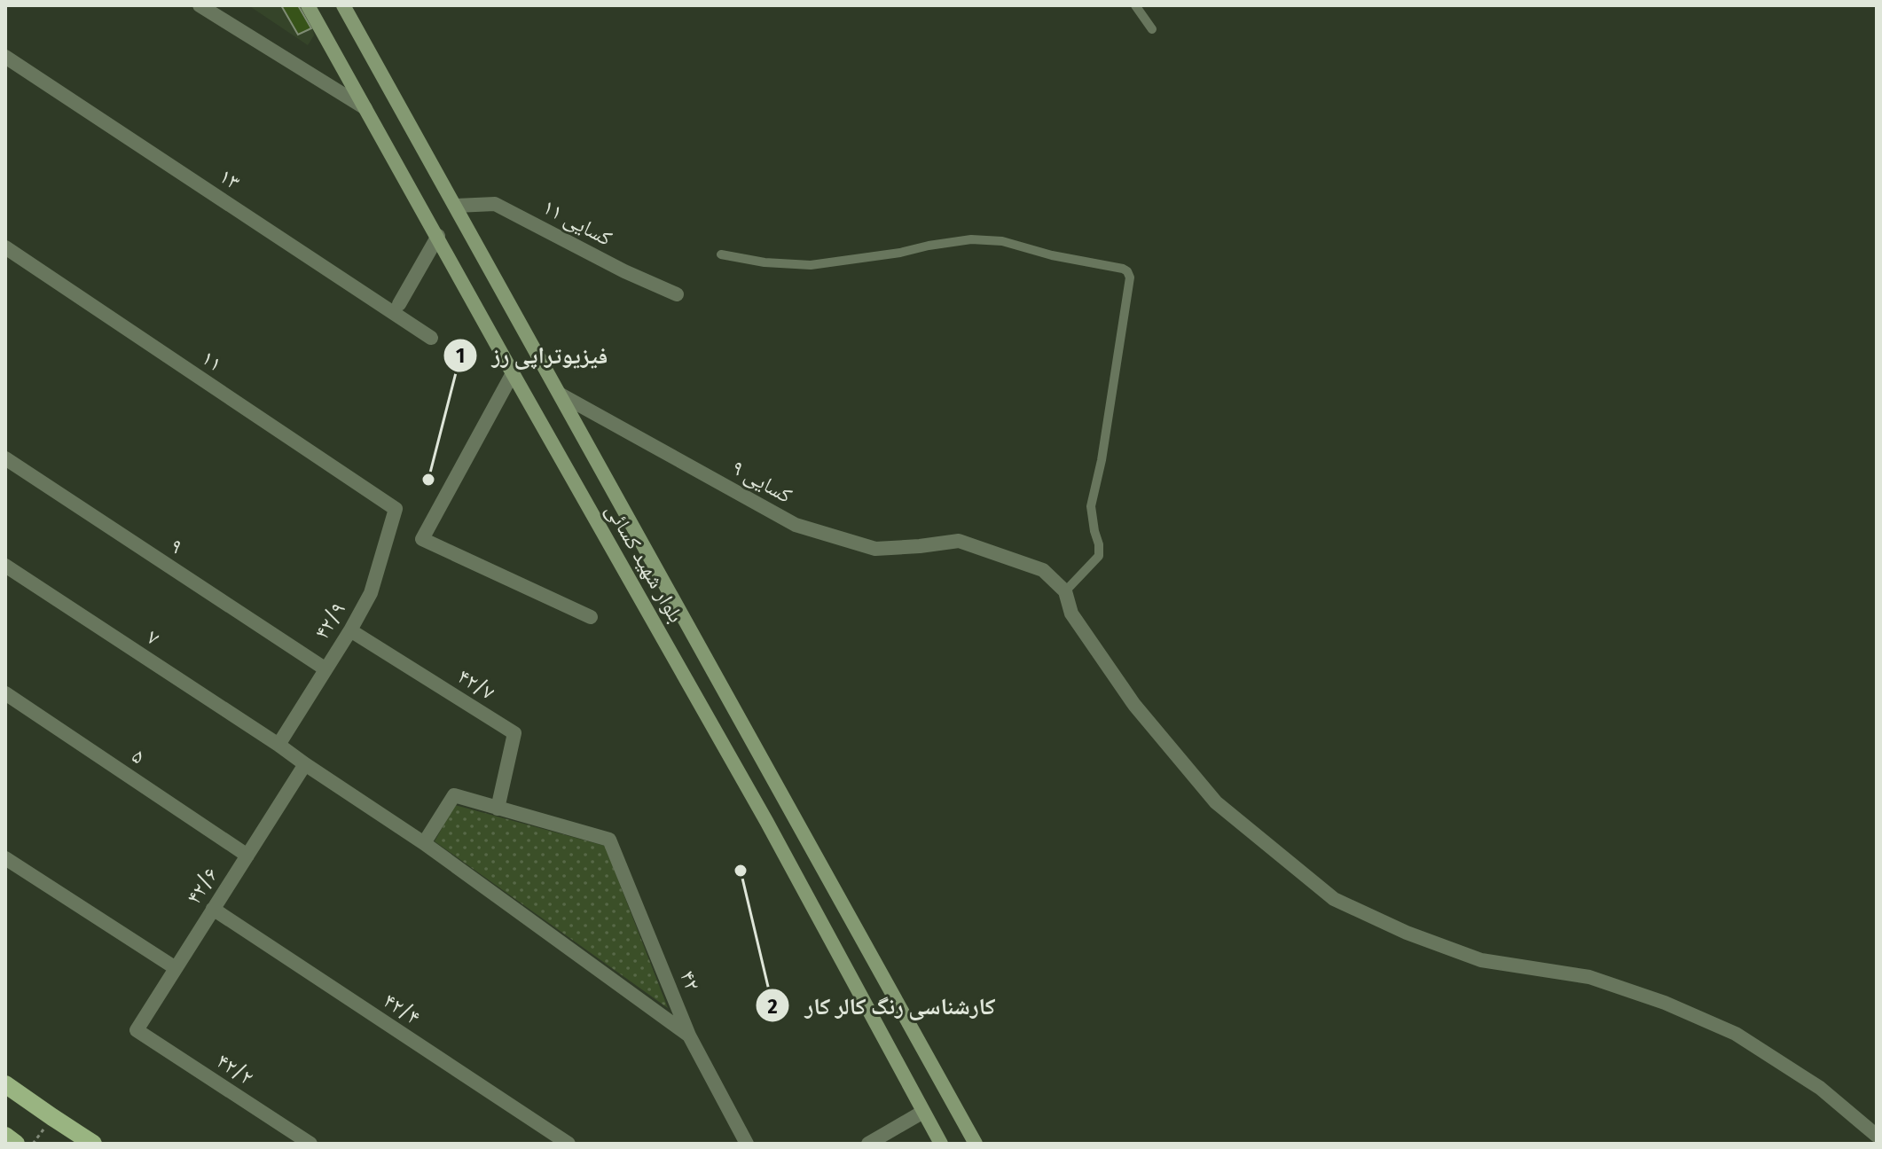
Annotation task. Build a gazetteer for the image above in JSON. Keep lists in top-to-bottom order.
{
  "streets": {
    "main road": ["بلوار شهید کسائی"],
    "street": [
      "۱۳",
      "۱۱ کسایی",
      "۱۱",
      "۹ کسایی",
      "۹",
      "۴۲/۹",
      "۷",
      "۴۲/۷",
      "۵",
      "۴۲/۶",
      "۴۲",
      "۴۲/۴",
      "۴۲/۲"
    ]
  },
  "crossings": [
    ["۱۱ کسایی", "بلوار شهید کسائی"],
    ["۱۱", "۴۲/۹"],
    ["۹ کسایی", "بلوار شهید کسائی"],
    ["۹", "۴۲/۹"],
    ["۴۲/۹", "۷"],
    ["۴۲/۹", "۴۲/۷"],
    ["۴۲/۹", "۴۲"],
    ["۷", "۴۲"],
    ["۴۲/۷", "۴۲"],
    ["۵", "۴۲/۶"],
    ["۴۲/۶", "۴۲"],
    ["۴۲/۶", "۴۲/۴"],
    ["۴۲/۶", "۴۲/۲"]
  ],
  "places": ["فیزیوتراپی رز", "کارشناسی رنگ کالر کار"]
}
